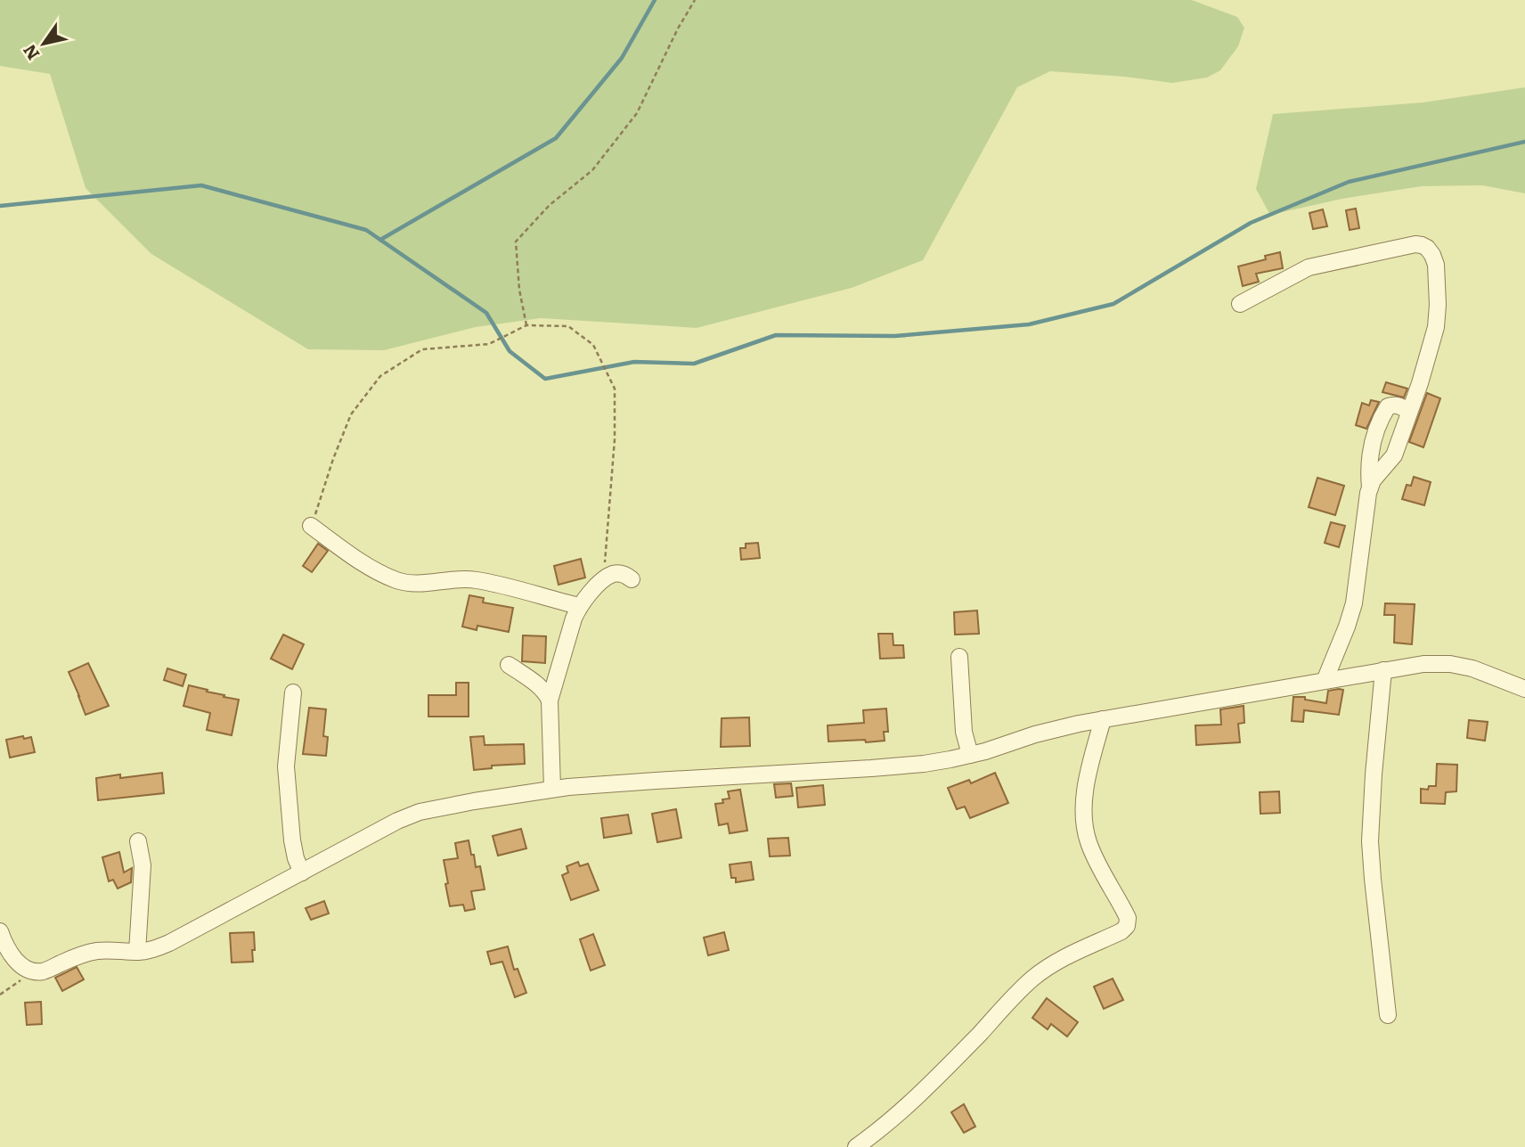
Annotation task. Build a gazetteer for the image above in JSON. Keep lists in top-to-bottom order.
{
  "north": "bottom left"
}
